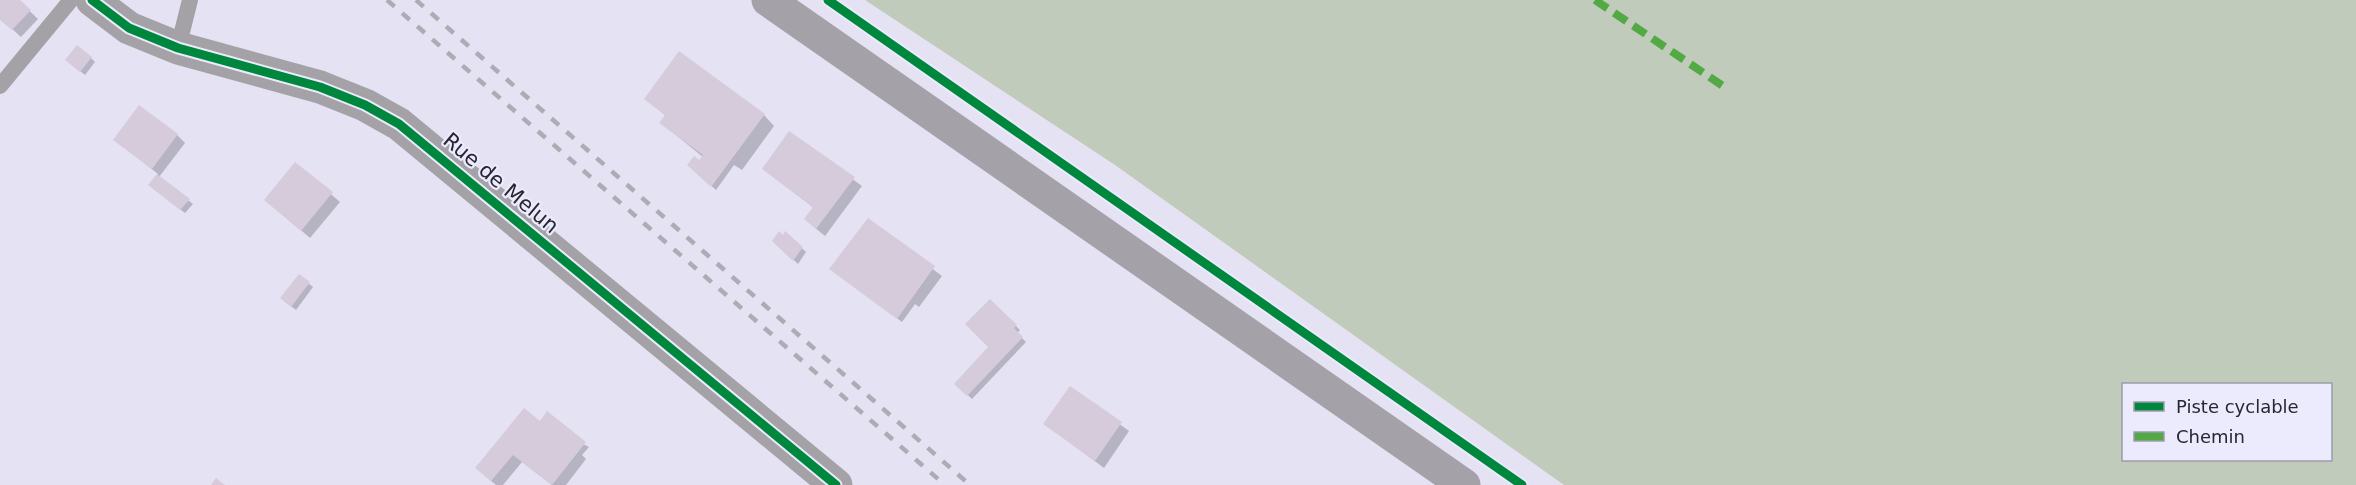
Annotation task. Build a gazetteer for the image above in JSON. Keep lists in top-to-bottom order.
{
  "streets": {
    "street": ["Rue de Melun"]
  },
  "legend": ["Piste cyclable", "Chemin"]
}
